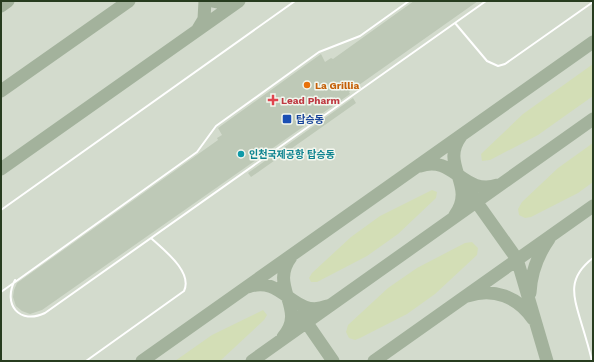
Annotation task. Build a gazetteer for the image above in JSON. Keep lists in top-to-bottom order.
{
  "places": {
    "other": ["La Grillia", "인천국제공항 탑승동"],
    "health": ["Lead Pharm"],
    "transit": ["탑승동"]
  }
}
